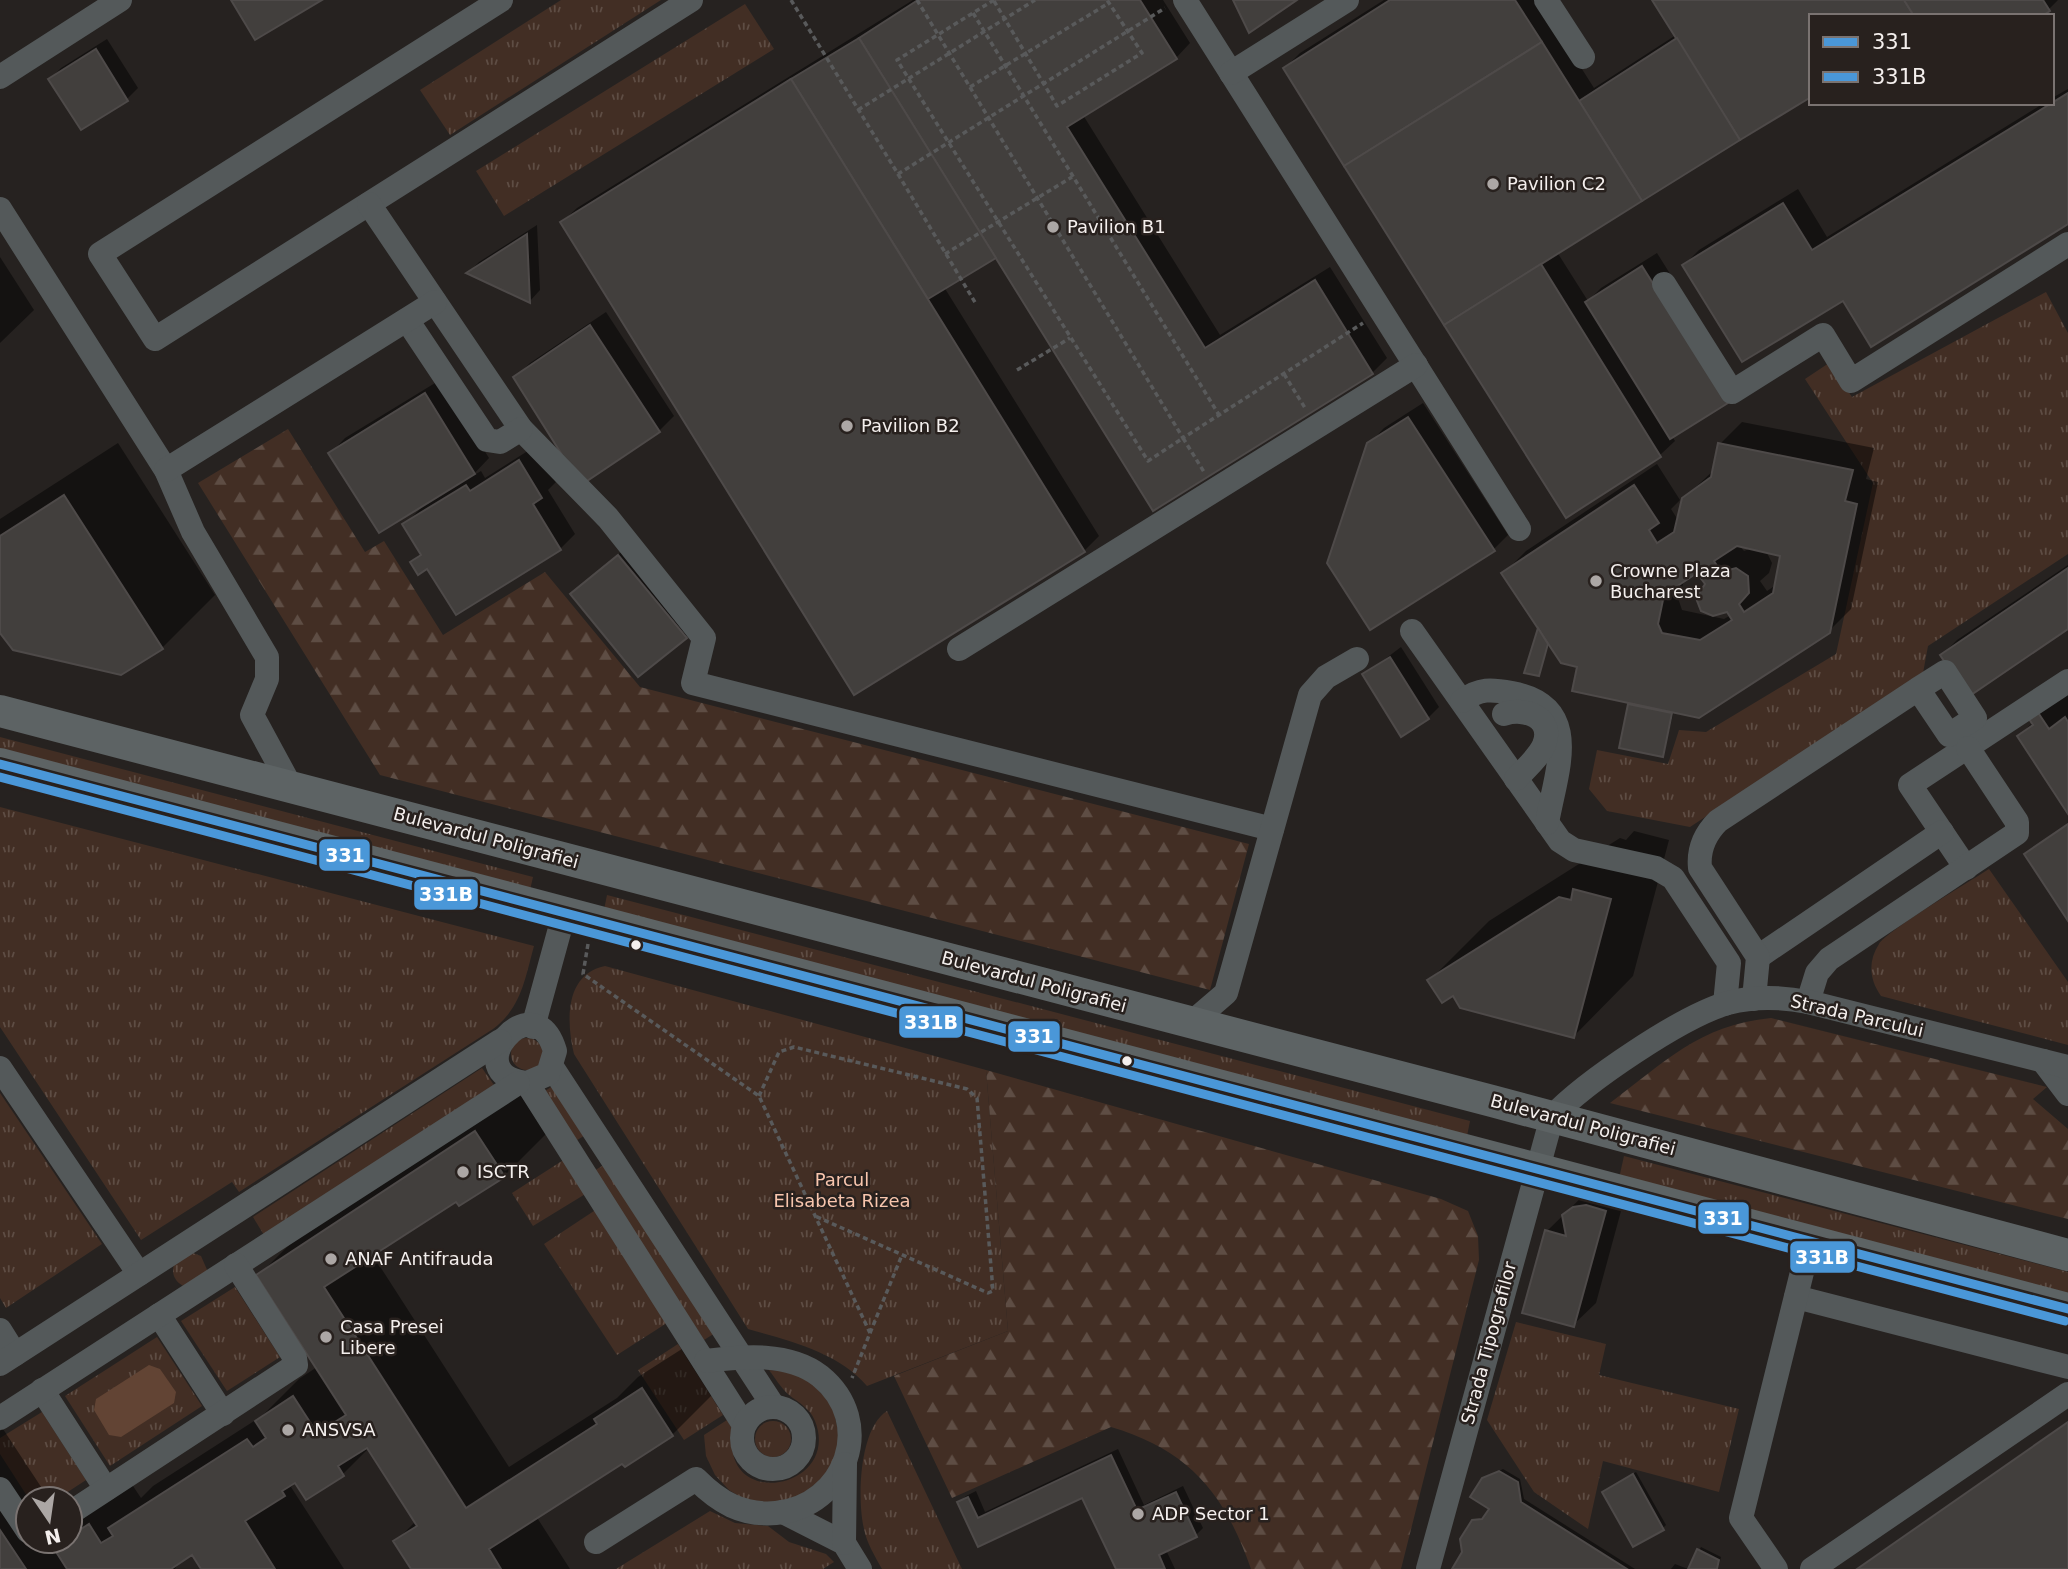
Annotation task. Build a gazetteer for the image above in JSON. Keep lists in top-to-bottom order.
{
  "streets": {
    "main road": ["Bulevardul Poligrafiei"],
    "street": ["Strada Parcului", "Strada Tipografilor"]
  },
  "crossings": [
    ["Bulevardul Poligrafiei", "Strada Parcului"],
    ["Bulevardul Poligrafiei", "Strada Tipografilor"],
    ["Strada Parcului", "Strada Tipografilor"]
  ],
  "parks": ["Parcul Elisabeta Rizea"],
  "places": [
    "Pavilion C2",
    "Pavilion B1",
    "Pavilion B2",
    "Crowne Plaza Bucharest",
    "ISCTR",
    "ANAF Antifrauda",
    "Casa Presei Libere",
    "ANSVSA",
    "ADP Sector 1"
  ],
  "lines": ["transit line 331", "transit line 331B"],
  "legend": ["331", "331B"],
  "north": "bottom"
}
